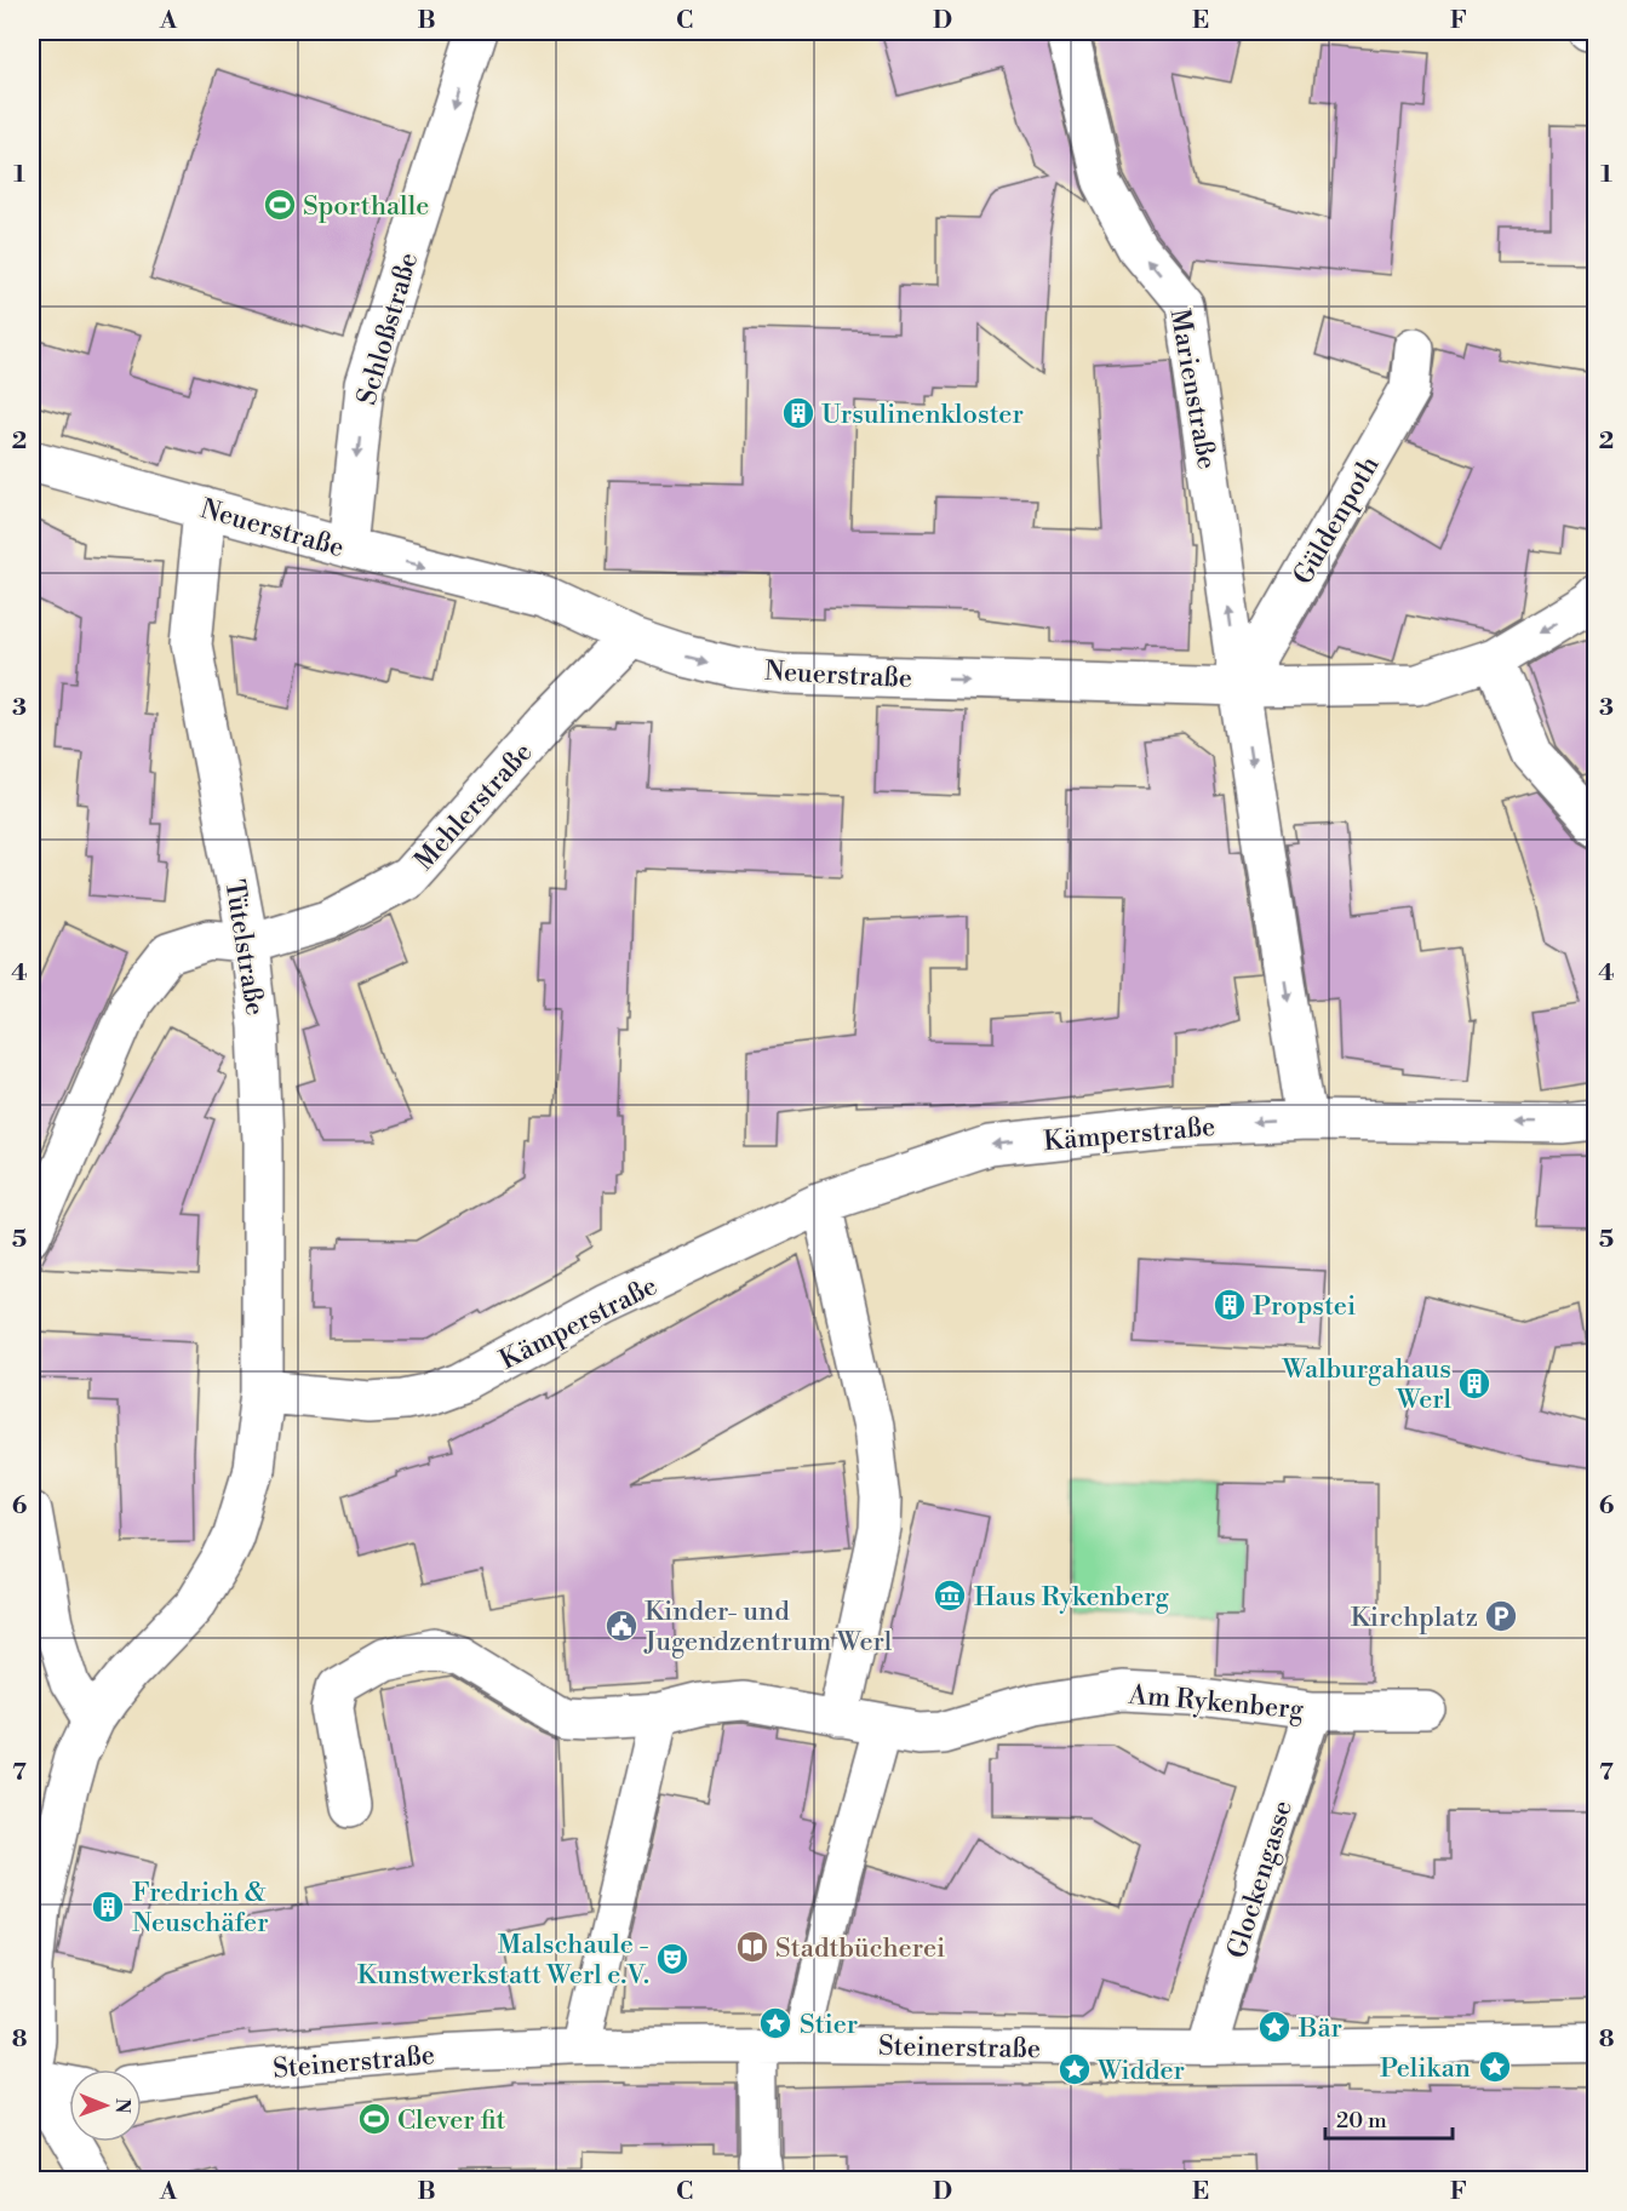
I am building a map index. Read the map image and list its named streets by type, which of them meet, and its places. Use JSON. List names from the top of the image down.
{
  "streets": {
    "street": [
      "Schloßstraße",
      "Marienstraße",
      "Güldenpoth",
      "Neuerstraße",
      "Mehlerstraße",
      "Tütelstraße",
      "Kämperstraße",
      "Am Rykenberg",
      "Glockengasse",
      "Steinerstraße"
    ]
  },
  "crossings": [
    ["Schloßstraße", "Neuerstraße"],
    ["Marienstraße", "Güldenpoth"],
    ["Marienstraße", "Neuerstraße"],
    ["Güldenpoth", "Neuerstraße"],
    ["Neuerstraße", "Mehlerstraße"],
    ["Neuerstraße", "Tütelstraße"],
    ["Mehlerstraße", "Tütelstraße"],
    ["Tütelstraße", "Kämperstraße"],
    ["Am Rykenberg", "Glockengasse"],
    ["Glockengasse", "Steinerstraße"]
  ],
  "one_way": ["Schloßstraße", "Marienstraße", "Kämperstraße"],
  "places": {
    "sports": ["Sporthalle", "Clever fit"],
    "building": [
      "Ursulinenkloster",
      "Propstei",
      "Walburgahaus Werl",
      "Fredrich & Neuschäfer"
    ],
    "museum": ["Haus Rykenberg"],
    "parking": ["Kirchplatz"],
    "public building": ["Kinder- und Jugendzentrum Werl"],
    "library": ["Stadtbücherei"],
    "theatre": ["Malschaule - Kunstwerkstatt Werl e.V."],
    "place": [
      "Stier",
      "Bär",
      "Pelikan",
      "Widder"
    ]
  },
  "scale_bar": "20 m",
  "north": "right",
  "grid": {
    "columns": [
      "A",
      "B",
      "C",
      "D",
      "E",
      "F"
    ],
    "rows": [
      "1",
      "2",
      "3",
      "4",
      "5",
      "6",
      "7",
      "8"
    ]
  }
}
